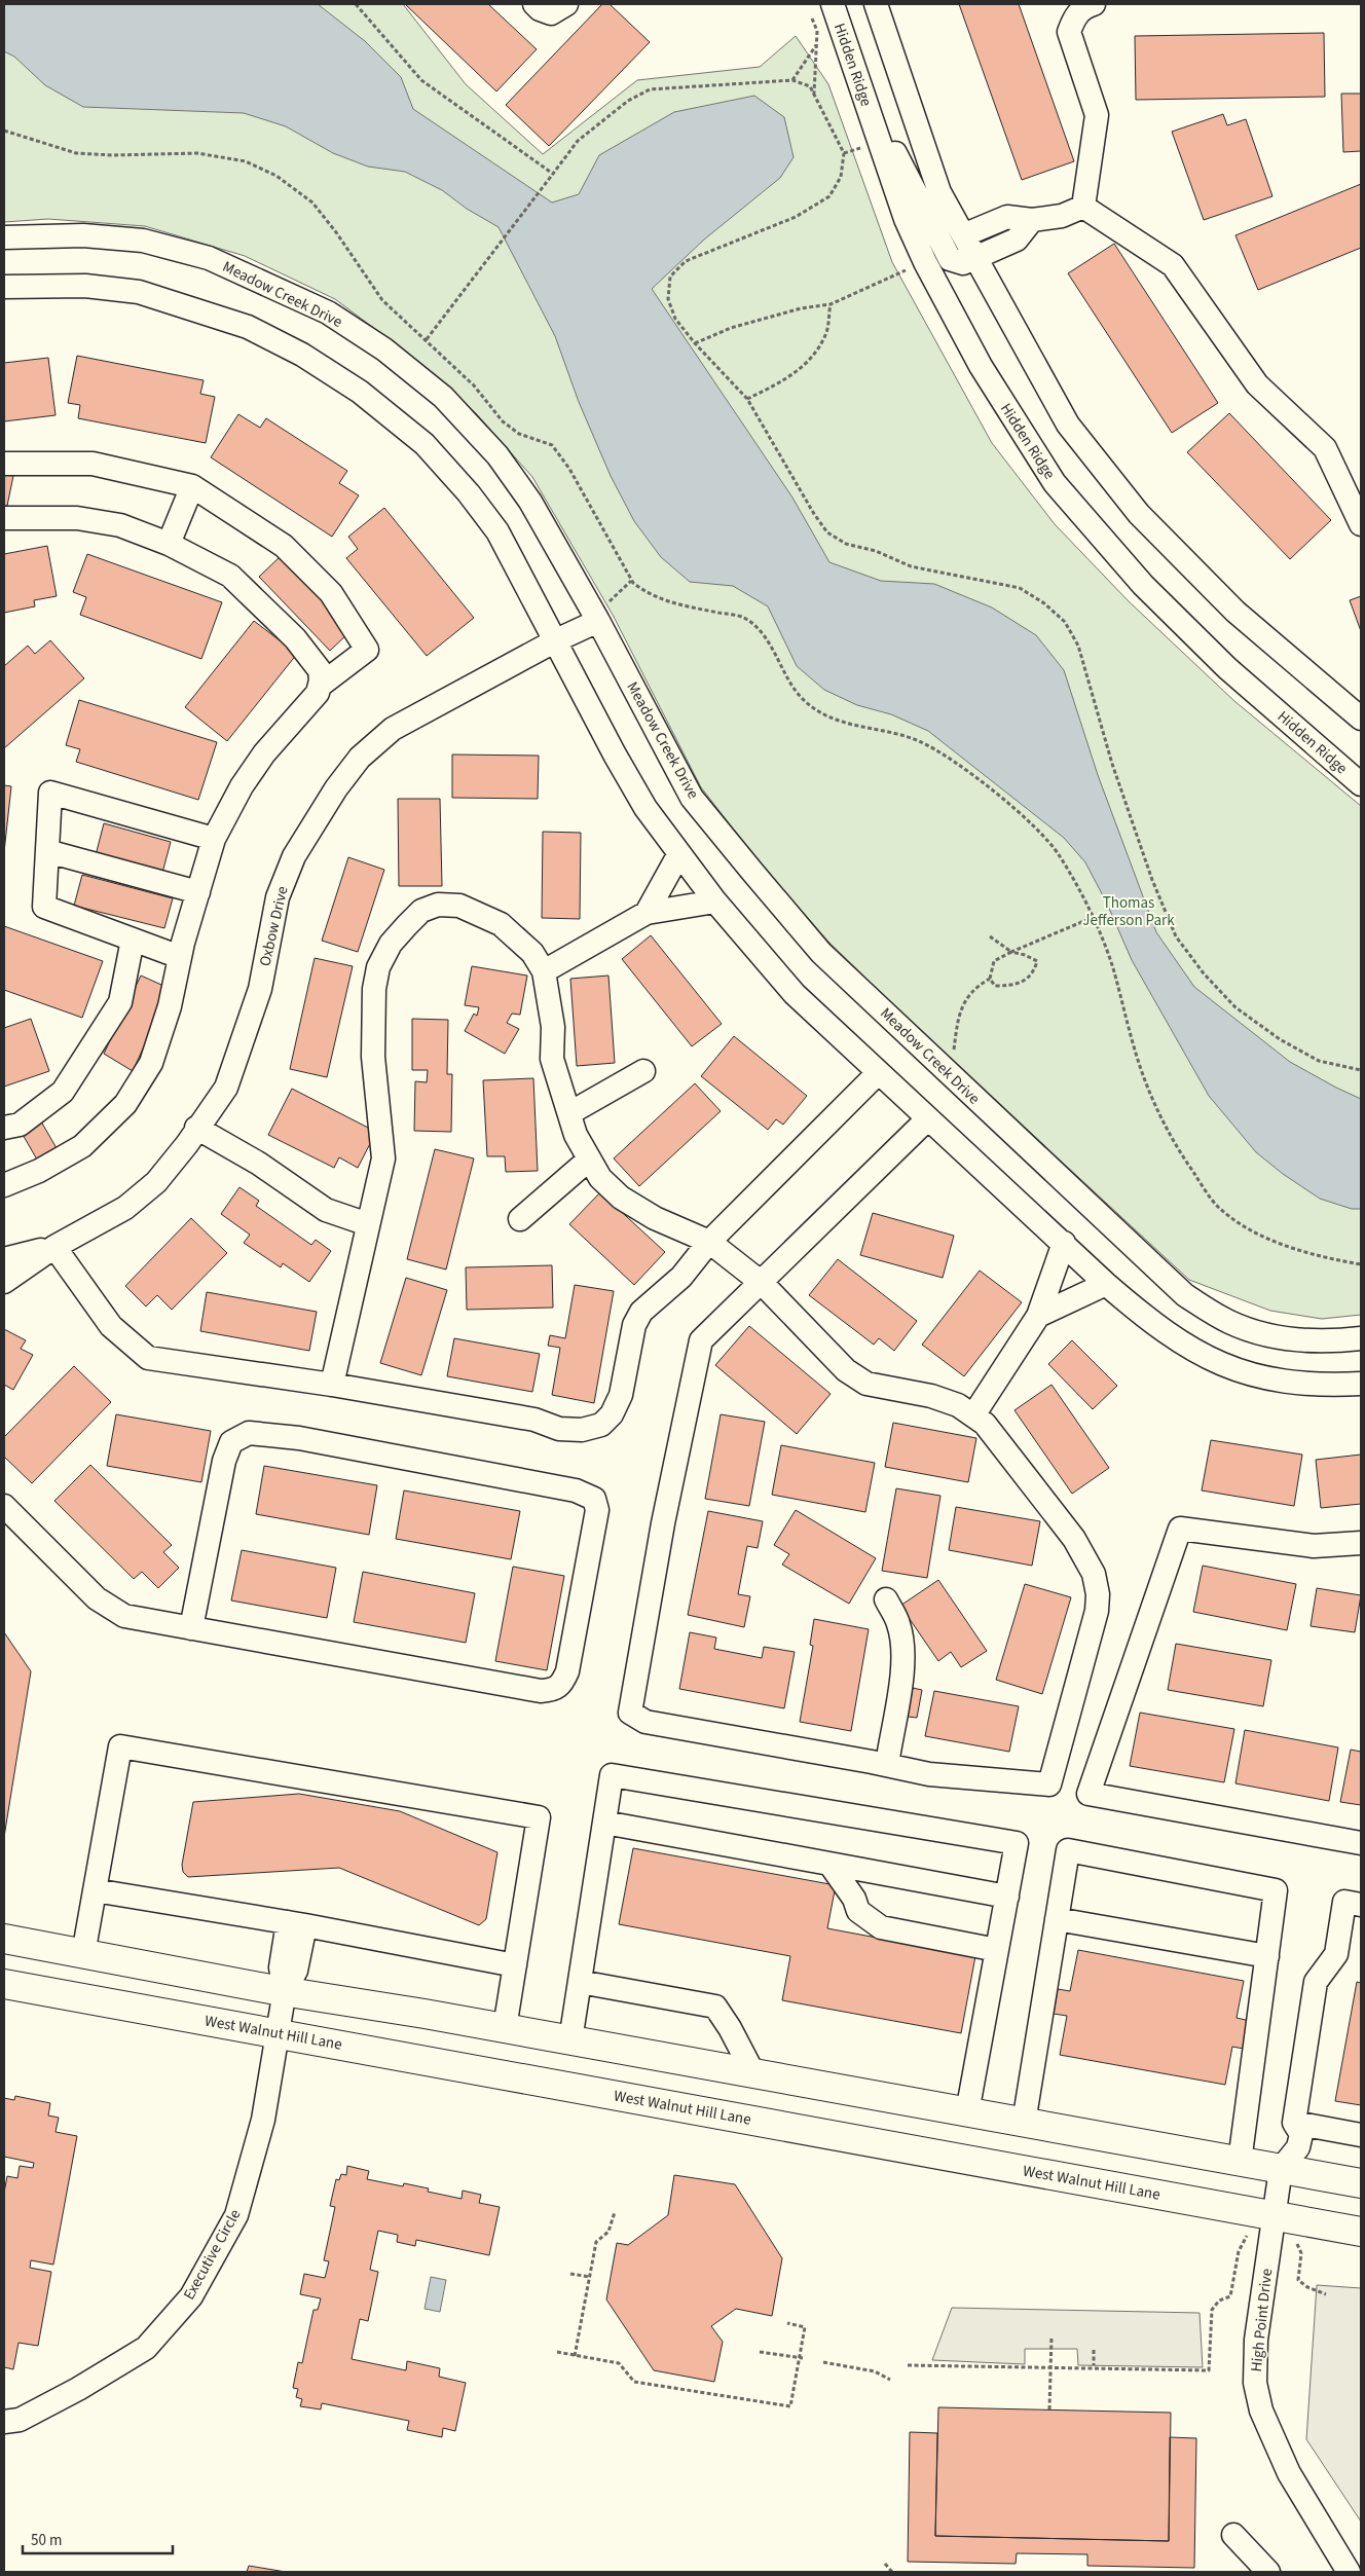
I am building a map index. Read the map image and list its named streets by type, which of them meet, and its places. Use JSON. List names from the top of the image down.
{
  "streets": {
    "main road": ["West Walnut Hill Lane"],
    "street": [
      "Hidden Ridge",
      "Meadow Creek Drive",
      "Oxbow Drive",
      "Executive Circle",
      "High Point Drive"
    ]
  },
  "crossings": [
    ["Meadow Creek Drive", "Oxbow Drive"],
    ["West Walnut Hill Lane", "Executive Circle"],
    ["West Walnut Hill Lane", "High Point Drive"]
  ],
  "parks": ["Thomas Jefferson Park"],
  "scale_bar": "50 m"
}
